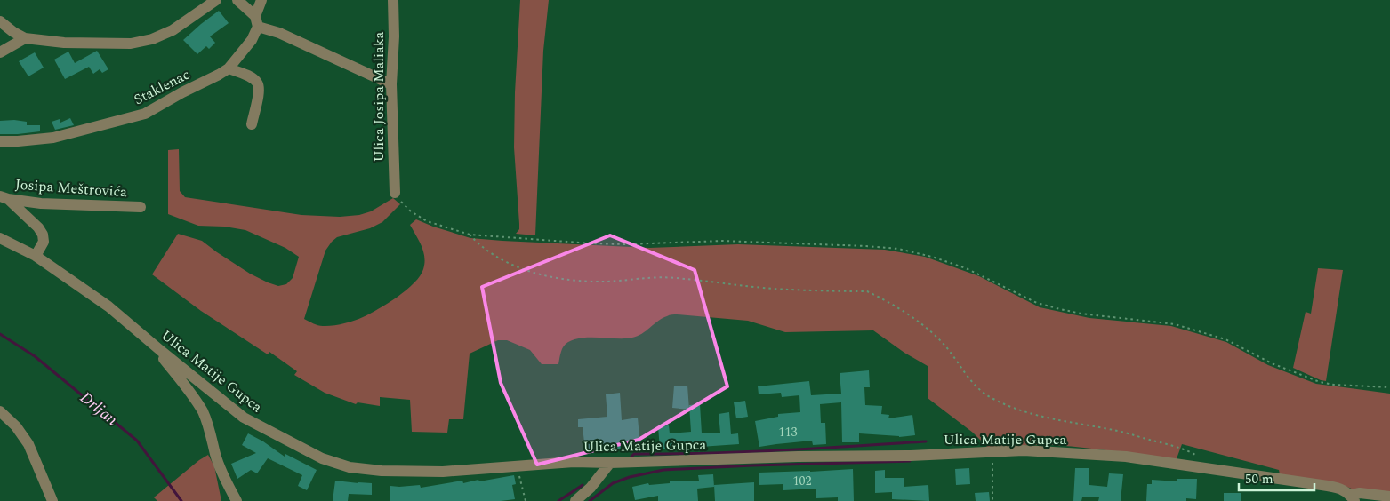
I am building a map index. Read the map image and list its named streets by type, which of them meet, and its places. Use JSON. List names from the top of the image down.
{
  "streets": {
    "street": [
      "Staklenac",
      "Ulica Josipa Maliaka",
      "Josipa Meštrovića",
      "Ulica Matije Gupca"
    ]
  },
  "water": ["Drljan"],
  "house_numbers": ["113", "102"],
  "scale_bar": "50 m"
}
